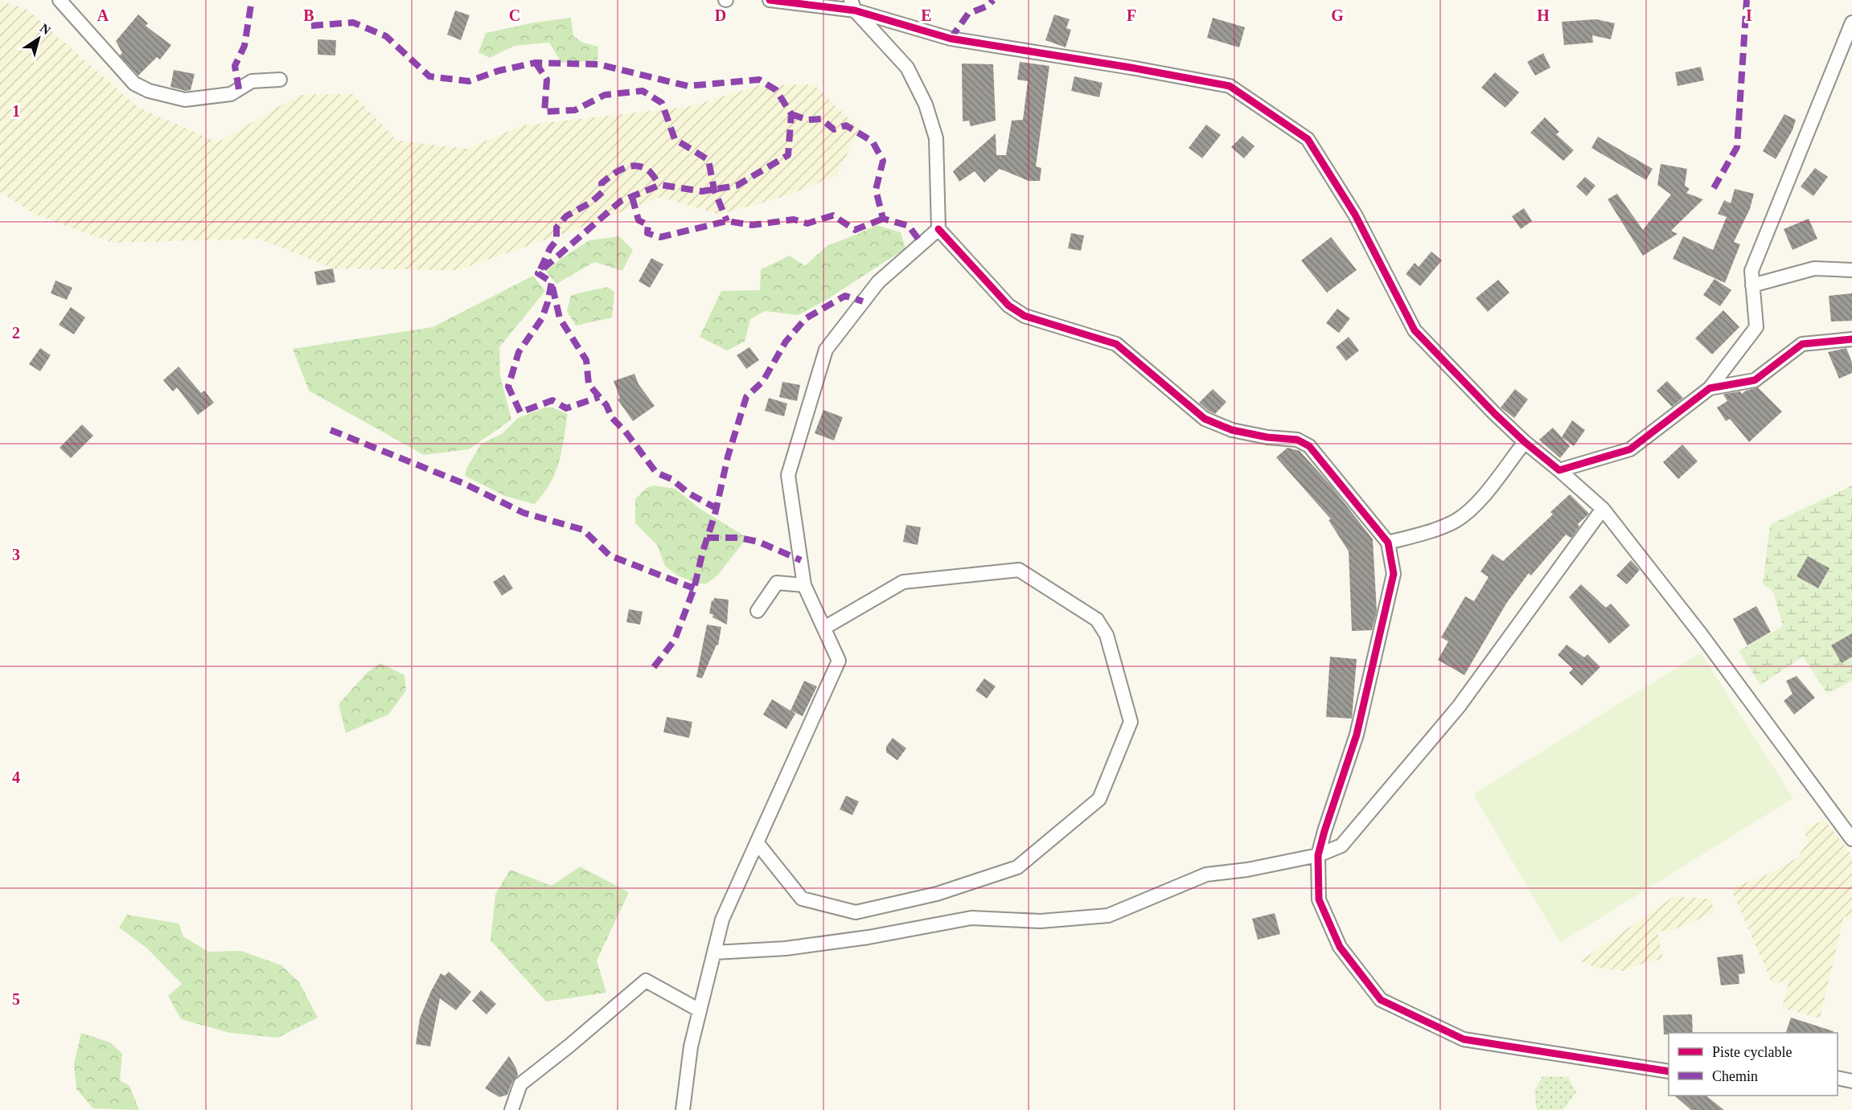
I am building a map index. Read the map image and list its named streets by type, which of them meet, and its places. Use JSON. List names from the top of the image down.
{
  "legend": ["Piste cyclable", "Chemin"],
  "north": "top right",
  "grid": {
    "columns": [
      "A",
      "B",
      "C",
      "D",
      "E",
      "F",
      "G",
      "H",
      "I"
    ],
    "rows": [
      "1",
      "2",
      "3",
      "4",
      "5"
    ]
  }
}
